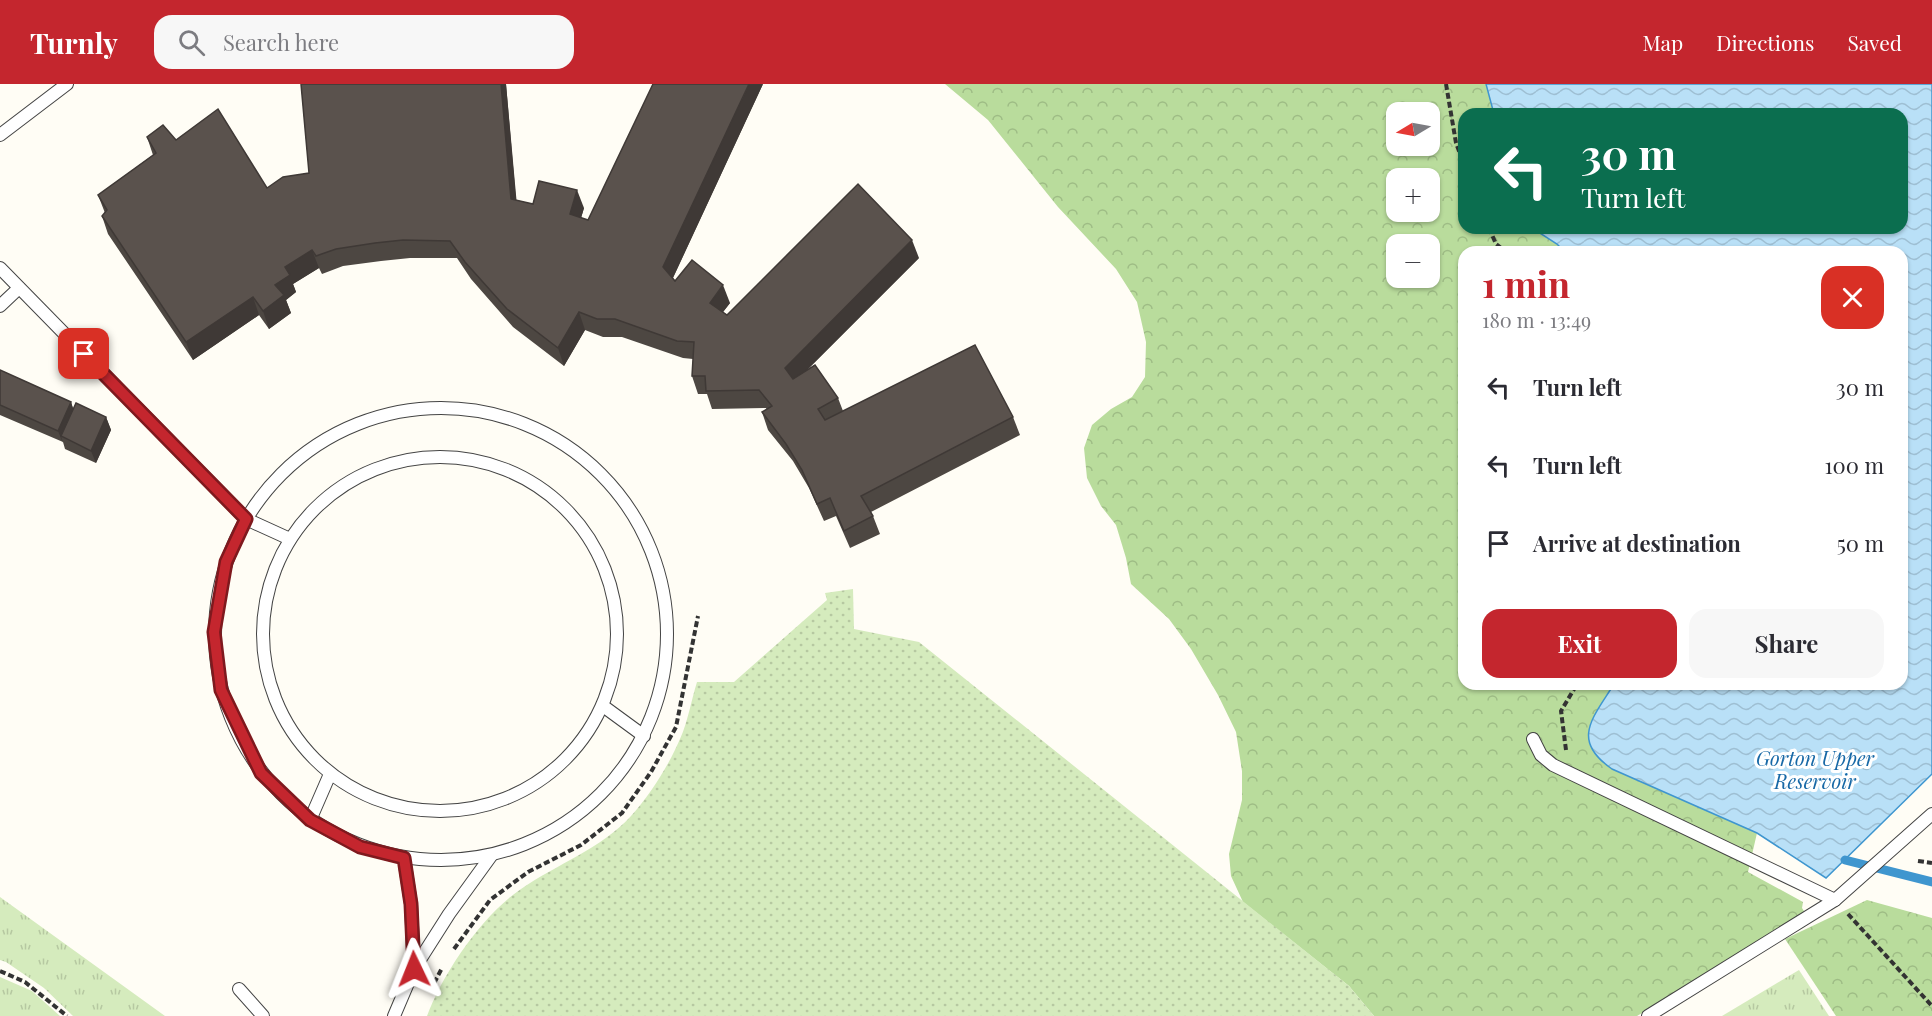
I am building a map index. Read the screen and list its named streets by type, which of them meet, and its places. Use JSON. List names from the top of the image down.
{
  "water": ["Gorton Upper Reservoir"],
  "north": "left",
  "page": {
    "header": "Turnly",
    "search": "Search here",
    "nav": ["Map", "Directions", "Saved"],
    "map_buttons": ["+", "−"],
    "turn": ["30 m", "Turn left"],
    "heading": ["1 min", "180 m · 13:49"],
    "list": [
      {
        "name": "Turn left",
        "value": "30 m"
      },
      {
        "name": "Turn left",
        "value": "100 m"
      },
      {
        "name": "Arrive at destination",
        "value": "50 m"
      }
    ],
    "buttons": ["Exit", "Share"]
  }
}
